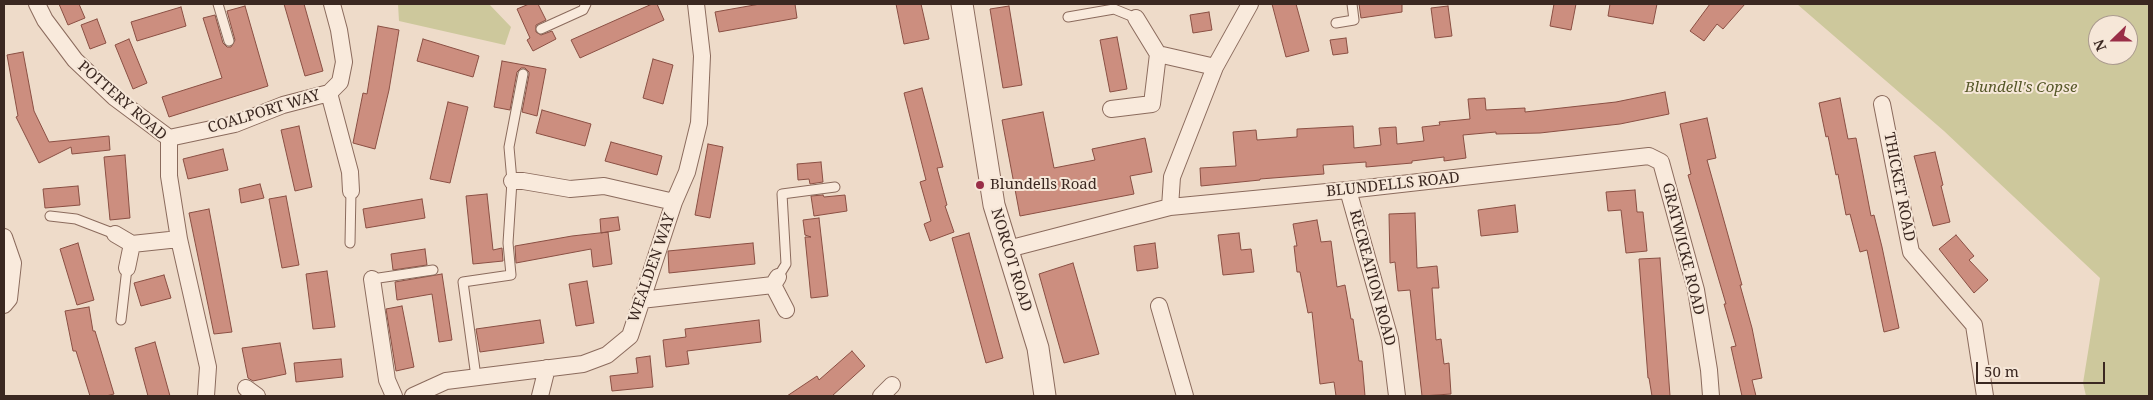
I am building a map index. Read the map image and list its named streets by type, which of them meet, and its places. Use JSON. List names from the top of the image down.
{
  "streets": {
    "street": [
      "POTTERY ROAD",
      "COALPORT WAY",
      "BLUNDELLS ROAD",
      "THICKET ROAD",
      "GRATWICKE ROAD",
      "NORCOT ROAD",
      "WEALDEN WAY",
      "RECREATION ROAD"
    ]
  },
  "crossings": [
    ["POTTERY ROAD", "COALPORT WAY"],
    ["BLUNDELLS ROAD", "GRATWICKE ROAD"],
    ["BLUNDELLS ROAD", "NORCOT ROAD"],
    ["BLUNDELLS ROAD", "RECREATION ROAD"]
  ],
  "parks": ["Blundell's Copse"],
  "places": ["Blundells Road"],
  "scale_bar": "50 m",
  "north": "left"
}
